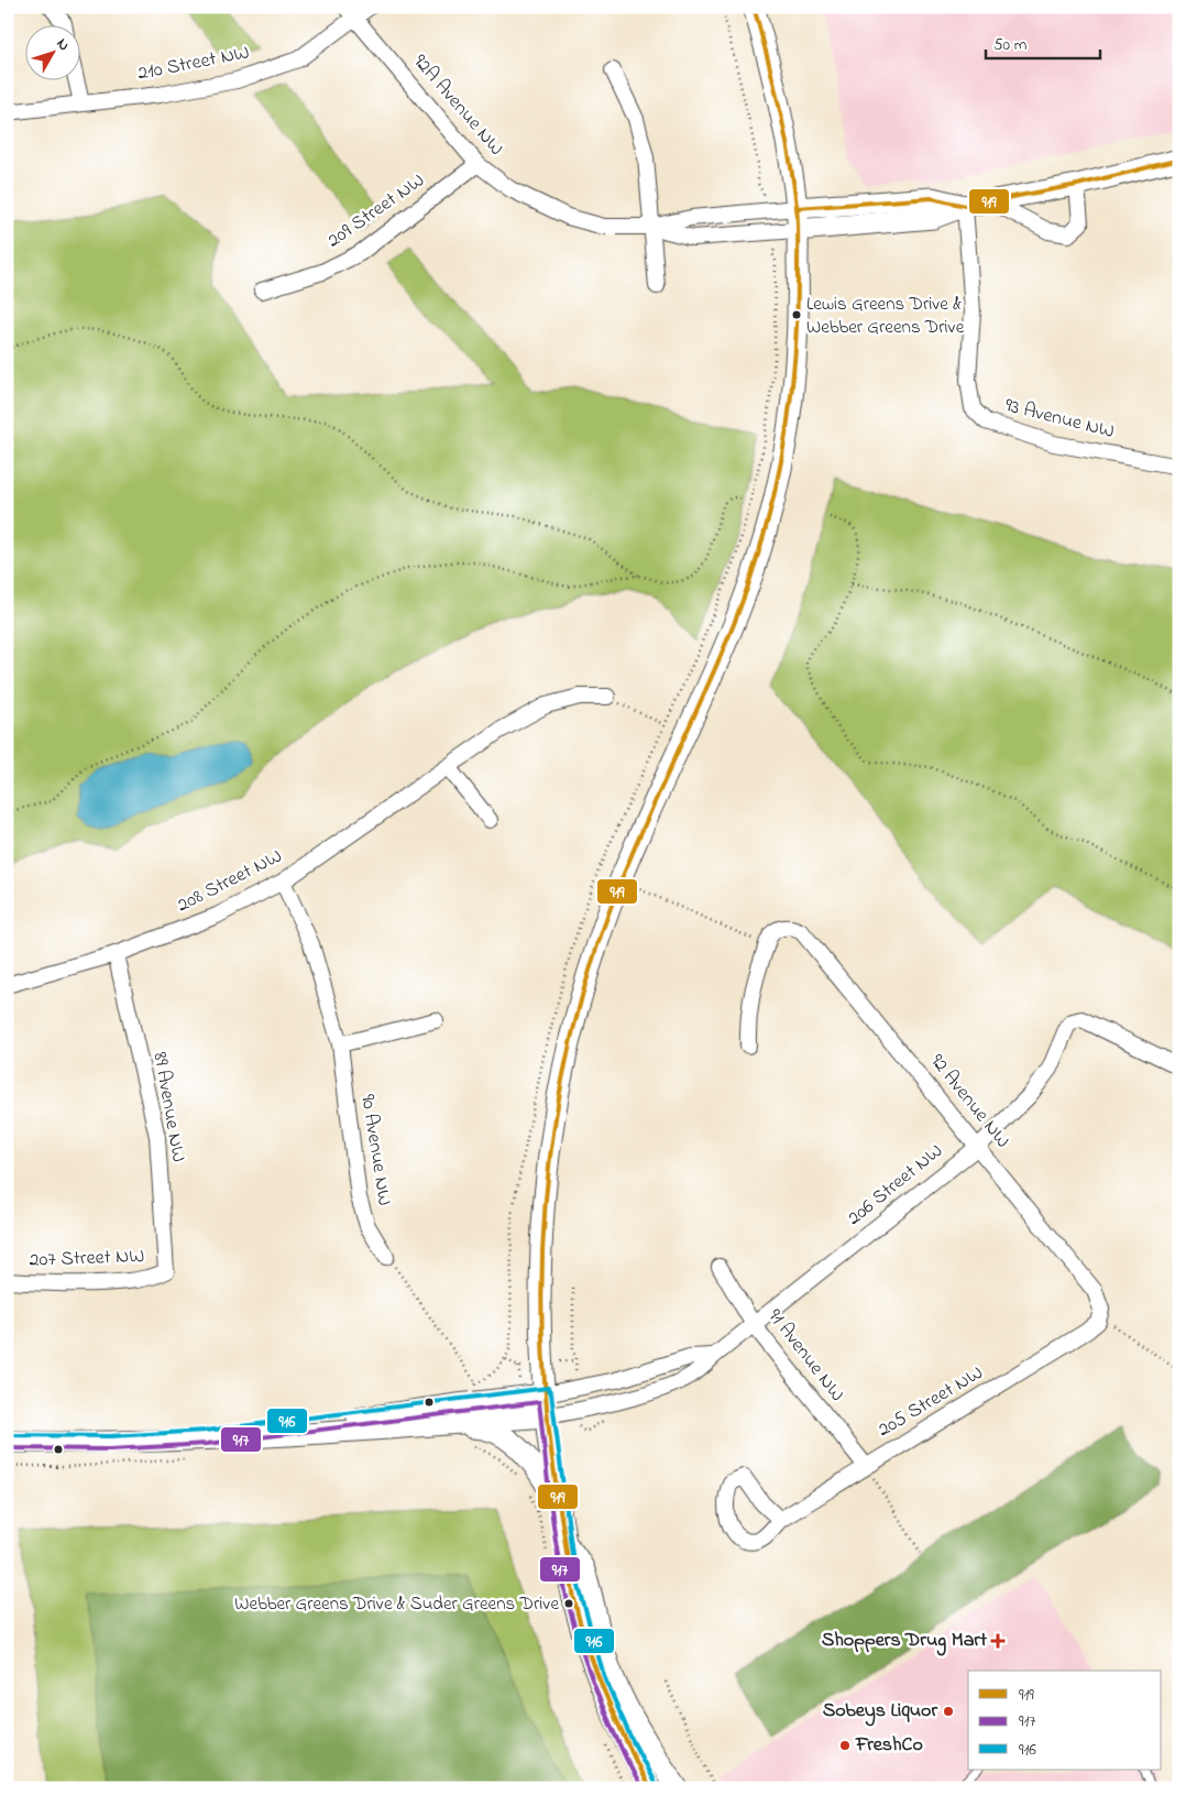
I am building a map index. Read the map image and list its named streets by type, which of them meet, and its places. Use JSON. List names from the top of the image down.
{
  "streets": {
    "street": [
      "210 Street NW",
      "92A Avenue NW",
      "209 Street NW",
      "93 Avenue NW",
      "208 Street NW",
      "92 Avenue NW",
      "89 Avenue NW",
      "90 Avenue NW",
      "206 Street NW",
      "207 Street NW",
      "91 Avenue NW",
      "205 Street NW"
    ]
  },
  "crossings": [
    ["210 Street NW", "92A Avenue NW"],
    ["92A Avenue NW", "209 Street NW"],
    ["208 Street NW", "89 Avenue NW"],
    ["208 Street NW", "90 Avenue NW"],
    ["92 Avenue NW", "206 Street NW"],
    ["92 Avenue NW", "205 Street NW"],
    ["89 Avenue NW", "207 Street NW"],
    ["206 Street NW", "91 Avenue NW"],
    ["91 Avenue NW", "205 Street NW"]
  ],
  "places": {
    "other": [
      "Lewis Greens Drive & Webber Greens Drive",
      "Webber Greens Drive & Suder Greens Drive",
      "Sobeys Liquor",
      "FreshCo"
    ],
    "health": ["Shoppers Drug Mart"]
  },
  "lines": ["transit line 919", "transit line 916", "transit line 917"],
  "legend": ["919", "917", "916"],
  "scale_bar": "50 m",
  "north": "top right"
}
